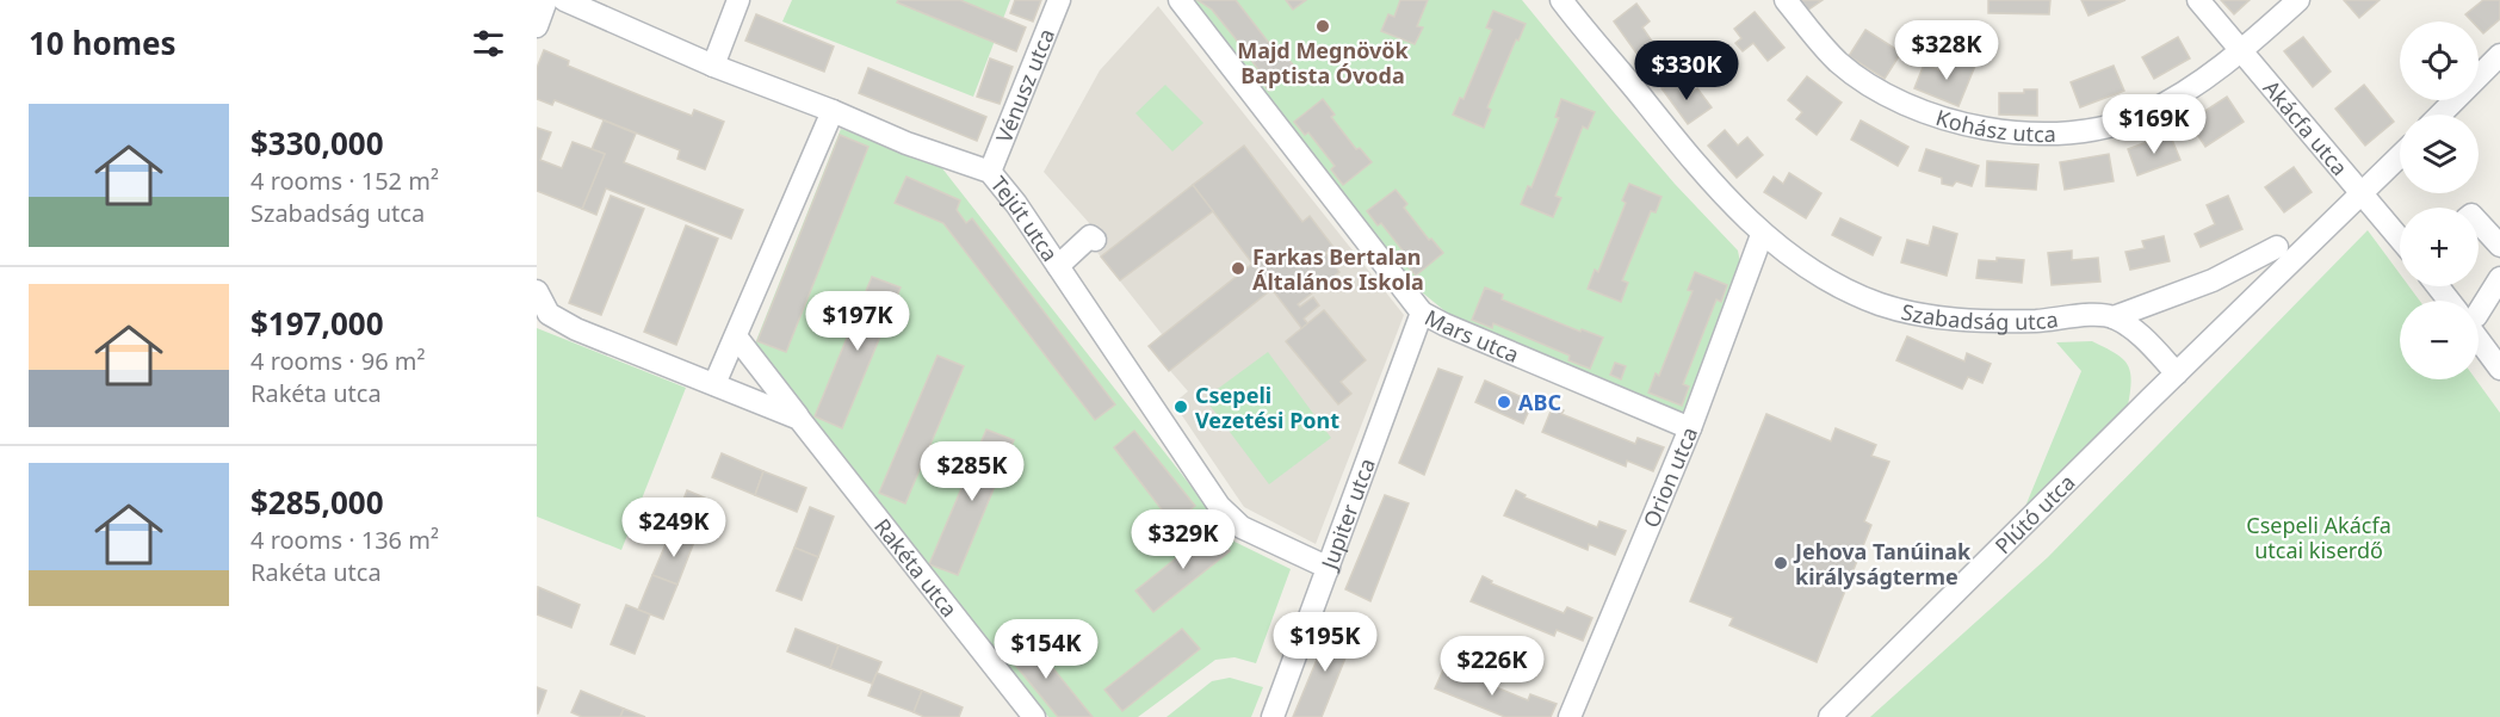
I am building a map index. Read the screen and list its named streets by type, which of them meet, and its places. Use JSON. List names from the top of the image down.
{
  "streets": {
    "street": [
      "Vénusz utca",
      "Kohász utca",
      "Akácfa utca",
      "Tejút utca",
      "Szabadság utca",
      "Mars utca",
      "Orion utca",
      "Jupiter utca",
      "Plútó utca",
      "Rakéta utca"
    ]
  },
  "crossings": [
    ["Vénusz utca", "Tejút utca"],
    ["Kohász utca", "Akácfa utca"],
    ["Tejút utca", "Jupiter utca"],
    ["Szabadság utca", "Orion utca"],
    ["Mars utca", "Orion utca"],
    ["Mars utca", "Jupiter utca"]
  ],
  "parks": ["Csepeli Akácfa utcai kiserdő"],
  "places": [
    "Majd Megnövök Baptista Óvoda",
    "Farkas Bertalan Általános Iskola",
    "ABC",
    "Csepeli Vezetési Pont",
    "Jehova Tanúinak királyságterme"
  ],
  "page": {
    "heading": "10 homes",
    "price": [
      "$328K",
      "$330K",
      "$169K",
      "$197K",
      "$285K",
      "$249K",
      "$329K",
      "$195K",
      "$154K",
      "$226K"
    ],
    "map_buttons": ["+", "−"],
    "list": [
      {
        "name": "$330,000",
        "note": "4 rooms · 152 m² · Szabadság utca"
      },
      {
        "name": "$197,000",
        "note": "4 rooms · 96 m² · Rakéta utca"
      },
      {
        "name": "$285,000",
        "note": "4 rooms · 136 m² · Rakéta utca"
      }
    ]
  }
}
